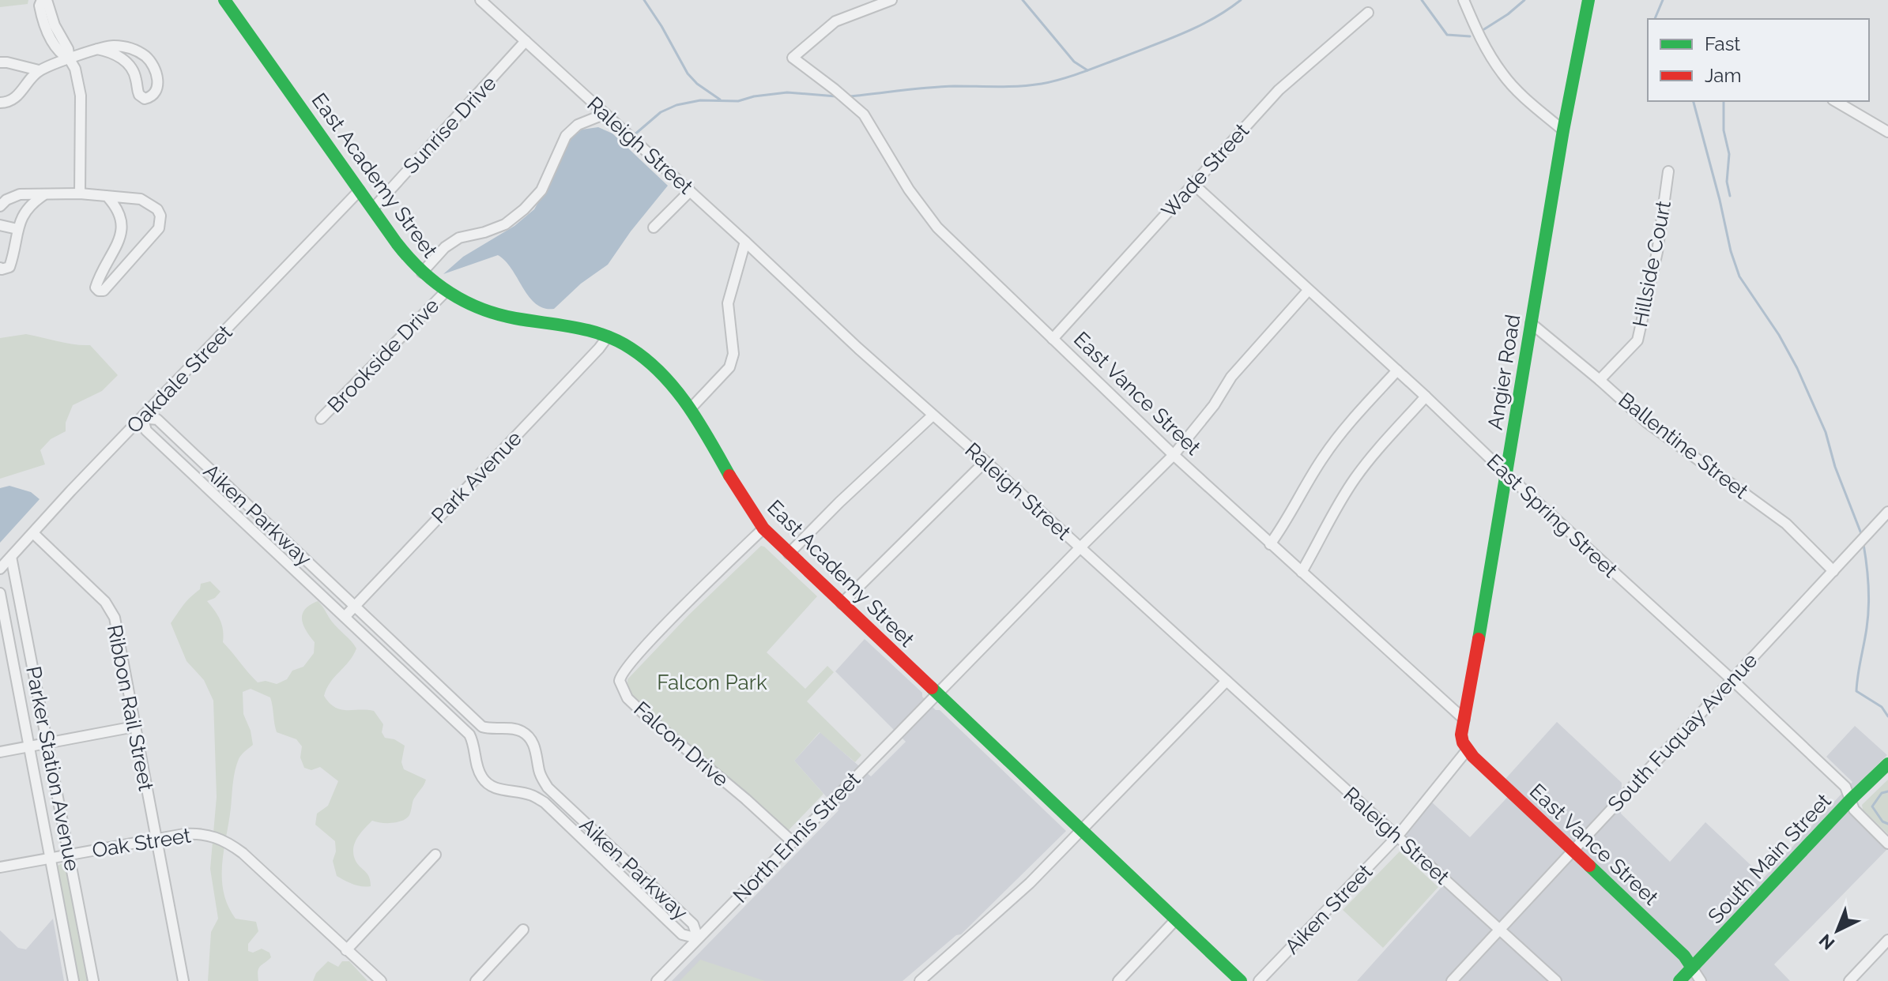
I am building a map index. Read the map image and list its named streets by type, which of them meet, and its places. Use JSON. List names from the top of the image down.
{
  "streets": {
    "street": [
      "Sunrise Drive",
      "Raleigh Street",
      "Wade Street",
      "East Academy Street",
      "Hillside Court",
      "Brookside Drive",
      "Angier Road",
      "Oakdale Street",
      "East Vance Street",
      "Ballentine Street",
      "Park Avenue",
      "Aiken Parkway",
      "East Spring Street",
      "Ribbon Rail Street",
      "South Fuquay Avenue",
      "Falcon Drive",
      "Parker Station Avenue",
      "North Ennis Street",
      "Oak Street",
      "South Main Street",
      "Aiken Street"
    ]
  },
  "crossings": [
    ["Sunrise Drive", "Raleigh Street"],
    ["Sunrise Drive", "East Academy Street"],
    ["Raleigh Street", "South Fuquay Avenue"],
    ["Raleigh Street", "North Ennis Street"],
    ["Raleigh Street", "Aiken Street"],
    ["Wade Street", "East Vance Street"],
    ["Wade Street", "East Spring Street"],
    ["East Academy Street", "Brookside Drive"],
    ["East Academy Street", "Oakdale Street"],
    ["East Academy Street", "Park Avenue"],
    ["East Academy Street", "Falcon Drive"],
    ["East Academy Street", "North Ennis Street"],
    ["Hillside Court", "Ballentine Street"],
    ["Angier Road", "East Vance Street"],
    ["Angier Road", "Ballentine Street"],
    ["Angier Road", "East Spring Street"],
    ["Angier Road", "Aiken Street"],
    ["Oakdale Street", "Aiken Parkway"],
    ["Oakdale Street", "Ribbon Rail Street"],
    ["Oakdale Street", "Parker Station Avenue"],
    ["East Vance Street", "South Fuquay Avenue"],
    ["East Vance Street", "North Ennis Street"],
    ["East Vance Street", "South Main Street"],
    ["East Vance Street", "Aiken Street"],
    ["Ballentine Street", "South Fuquay Avenue"],
    ["Park Avenue", "Aiken Parkway"],
    ["Aiken Parkway", "North Ennis Street"],
    ["East Spring Street", "South Fuquay Avenue"],
    ["East Spring Street", "North Ennis Street"],
    ["East Spring Street", "South Main Street"],
    ["Ribbon Rail Street", "Oak Street"],
    ["Falcon Drive", "North Ennis Street"],
    ["Parker Station Avenue", "Oak Street"]
  ],
  "parks": ["Falcon Park"],
  "legend": ["Fast", "Jam"],
  "north": "bottom left"
}
